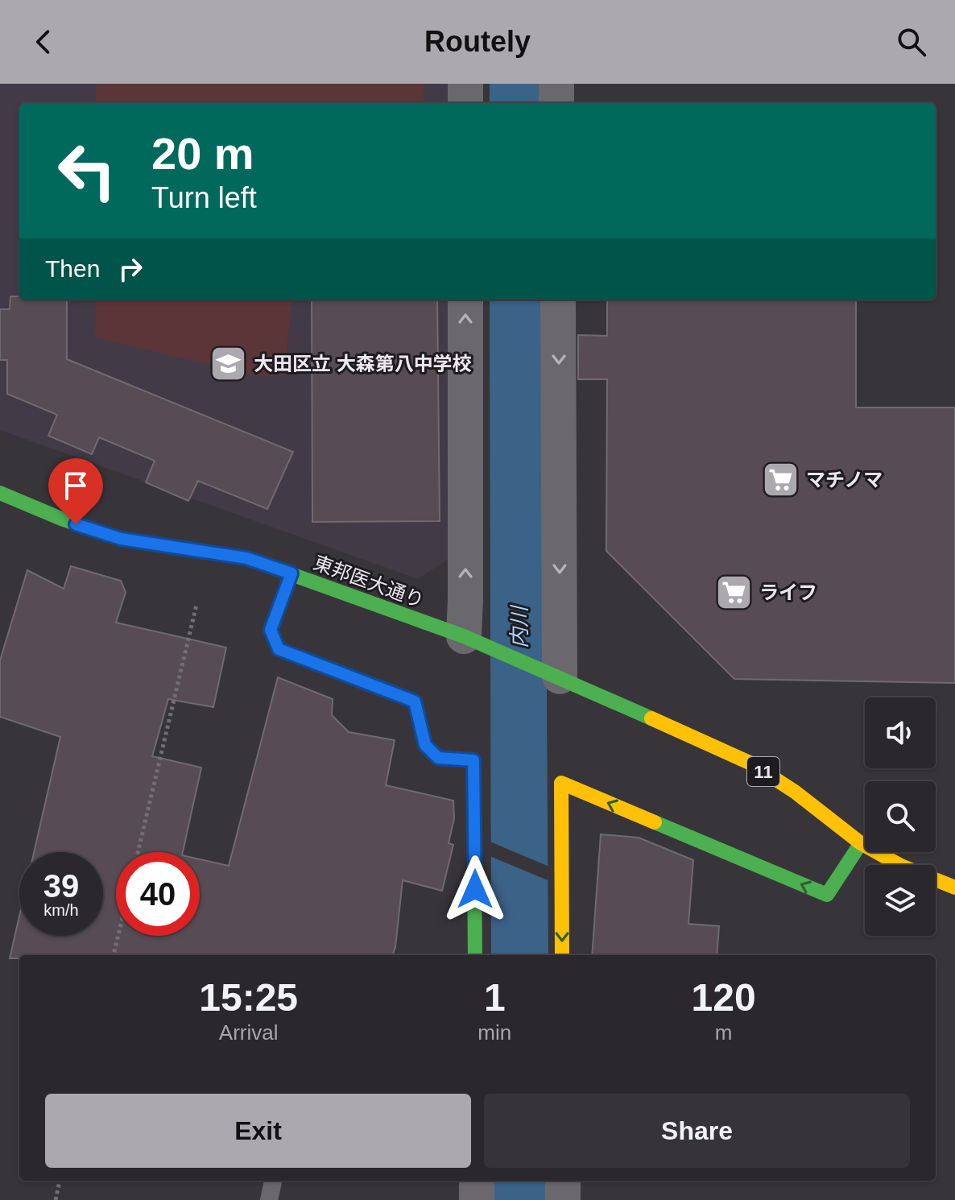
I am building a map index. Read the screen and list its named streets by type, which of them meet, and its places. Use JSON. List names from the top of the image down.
{
  "streets": {
    "main road": ["東邦医大通り", "11"]
  },
  "crossings": [
    ["東邦医大通り", "11"]
  ],
  "water": ["内川"],
  "places": {
    "school or university": ["大田区立 大森第八中学校"],
    "supermarket": ["マチノマ", "ライフ"]
  },
  "page": {
    "header": "Routely",
    "turn": ["20 m", "Turn left"],
    "then": "Then",
    "speed": "39 km/h",
    "limit": "40",
    "eta": [
      "15:25",
      "Arrival",
      "1",
      "min",
      "120",
      "m"
    ],
    "buttons": ["Exit", "Share"]
  }
}
